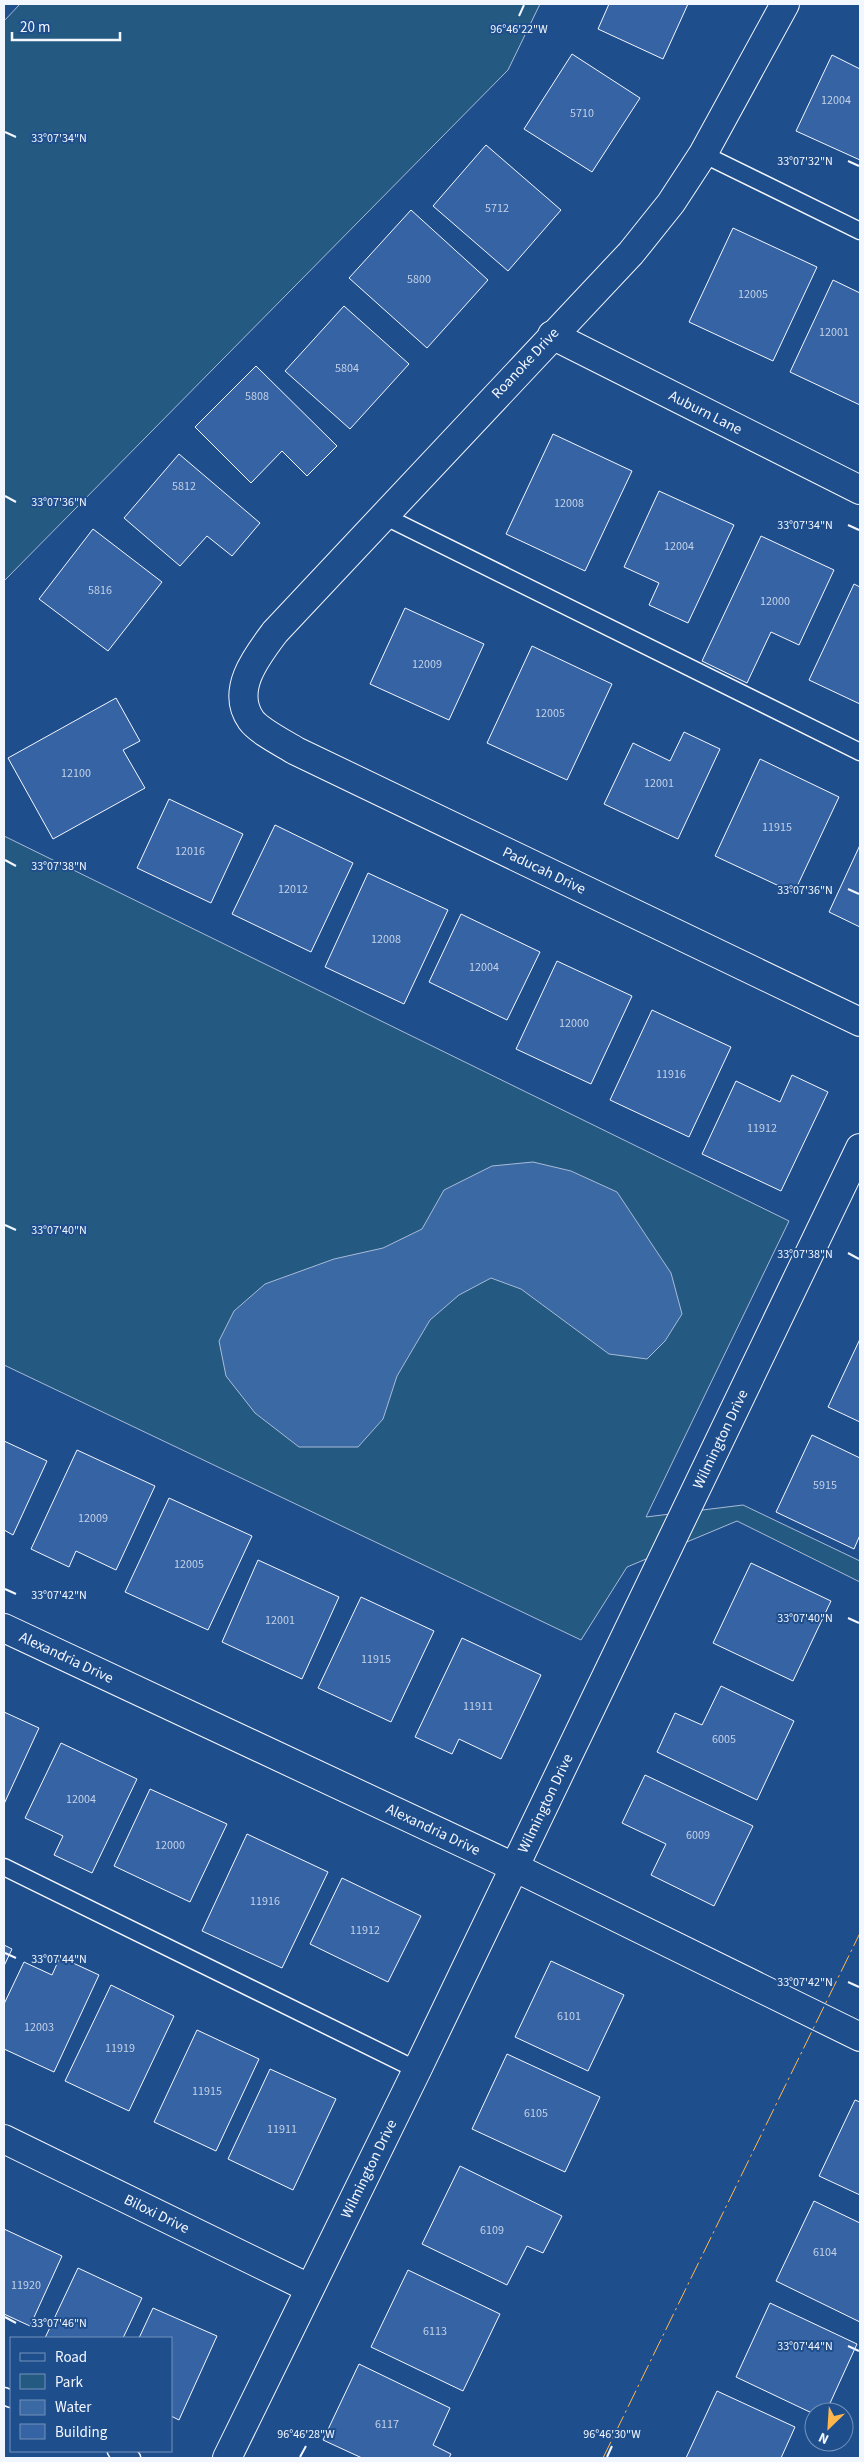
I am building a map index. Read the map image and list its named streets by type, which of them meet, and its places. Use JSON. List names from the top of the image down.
{
  "streets": {
    "street": [
      "Roanoke Drive",
      "Auburn Lane",
      "Paducah Drive",
      "Wilmington Drive",
      "Alexandria Drive",
      "Biloxi Drive"
    ]
  },
  "crossings": [
    ["Roanoke Drive", "Auburn Lane"],
    ["Roanoke Drive", "Paducah Drive"],
    ["Wilmington Drive", "Alexandria Drive"],
    ["Wilmington Drive", "Biloxi Drive"]
  ],
  "house_numbers": [
    "12004",
    "5710",
    "5712",
    "5800",
    "12005",
    "12001",
    "5804",
    "5808",
    "5812",
    "12008",
    "12004",
    "5816",
    "12000",
    "12009",
    "12005",
    "12100",
    "12001",
    "11915",
    "12016",
    "12012",
    "12008",
    "12004",
    "12000",
    "11916",
    "11912",
    "5915",
    "12009",
    "12005",
    "12001",
    "11915",
    "11911",
    "6005",
    "12004",
    "6009",
    "12000",
    "11916",
    "11912",
    "6101",
    "12003",
    "11919",
    "11915",
    "6105",
    "11911",
    "6109",
    "6104",
    "11920",
    "6113",
    "6117"
  ],
  "legend": [
    "Road",
    "Park",
    "Water",
    "Building"
  ],
  "scale_bar": "20 m",
  "north": "bottom left",
  "coordinates": [
    "96°46'22\"W",
    "33°07'34\"N",
    "33°07'32\"N",
    "33°07'36\"N",
    "33°07'38\"N",
    "33°07'40\"N",
    "33°07'42\"N",
    "33°07'44\"N",
    "33°07'46\"N",
    "96°46'28\"W",
    "96°46'30\"W"
  ]
}
